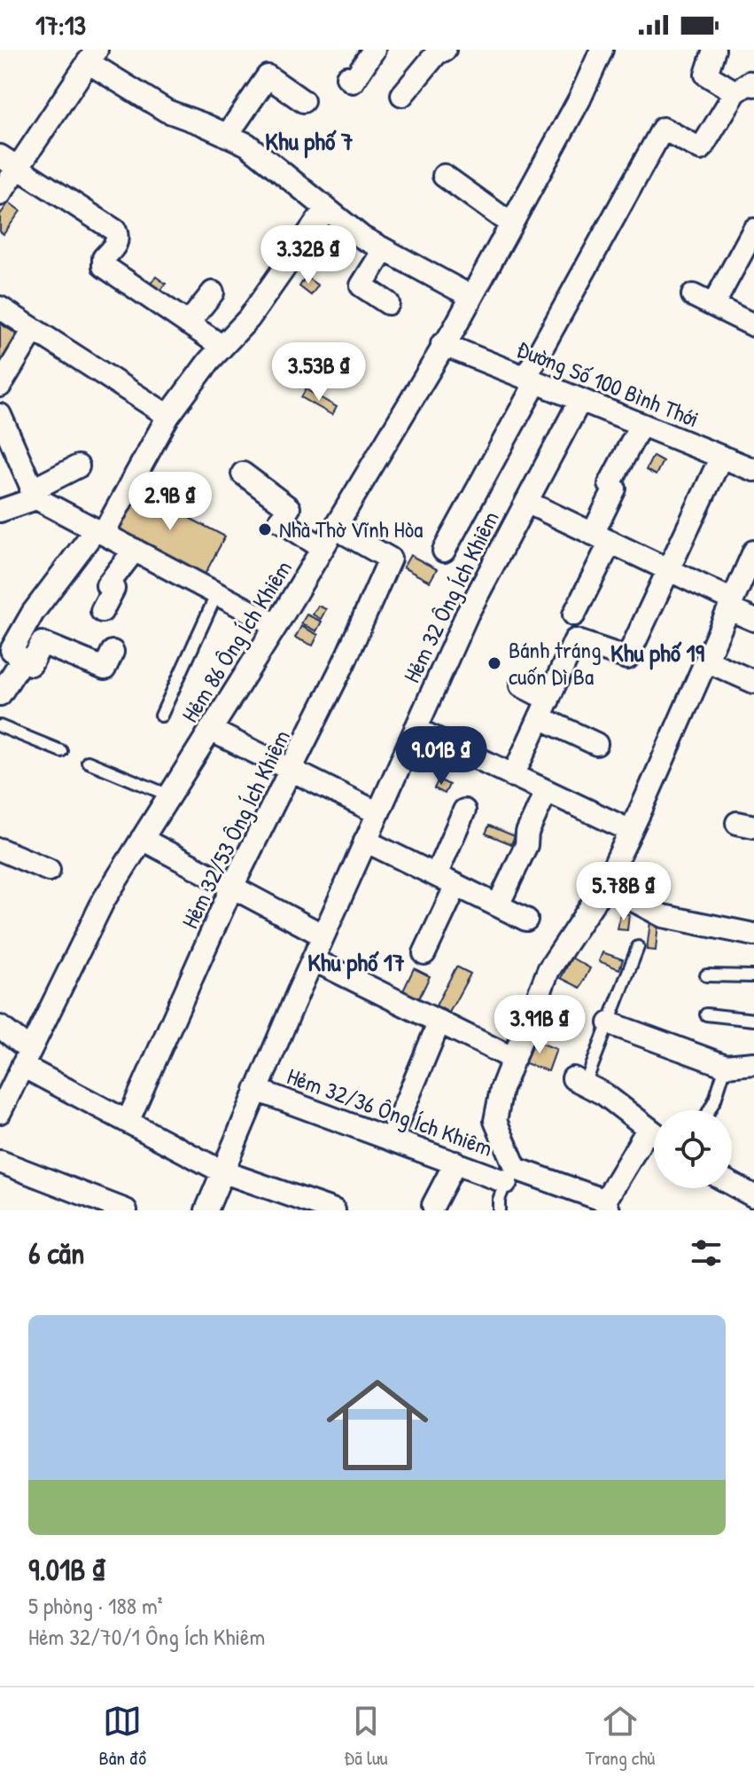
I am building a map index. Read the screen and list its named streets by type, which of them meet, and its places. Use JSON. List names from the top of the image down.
{
  "streets": {
    "street": [
      "Đường Số 100 Bình Thới",
      "Hẻm 32 Ông Ích Khiêm",
      "Hẻm 86 Ông Ích Khiêm",
      "Hẻm 32/53 Ông Ích Khiêm",
      "Hẻm 32/36 Ông Ích Khiêm"
    ]
  },
  "crossings": [
    ["Đường Số 100 Bình Thới", "Hẻm 32 Ông Ích Khiêm"],
    ["Đường Số 100 Bình Thới", "Hẻm 86 Ông Ích Khiêm"],
    ["Hẻm 32 Ông Ích Khiêm", "Hẻm 32/36 Ông Ích Khiêm"],
    ["Hẻm 86 Ông Ích Khiêm", "Hẻm 32/53 Ông Ích Khiêm"]
  ],
  "districts": ["Khu phố 7", "Khu phố 19", "Khu phố 17"],
  "places": ["Nhà Thờ Vĩnh Hòa", "Bánh tráng cuốn Dì Ba"],
  "page": {
    "status": "17:13",
    "price": [
      "3.32B ₫",
      "3.53B ₫",
      "2.9B ₫",
      "9.01B ₫",
      "5.78B ₫",
      "3.91B ₫"
    ],
    "heading": "6 căn",
    "list": [
      {
        "name": "9.01B ₫",
        "note": "5 phòng · 188 m² · Hẻm 32/70/1 Ông Ích Khiêm"
      }
    ],
    "tabs": ["Bản đồ", "Đã lưu", "Trang chủ"]
  }
}
